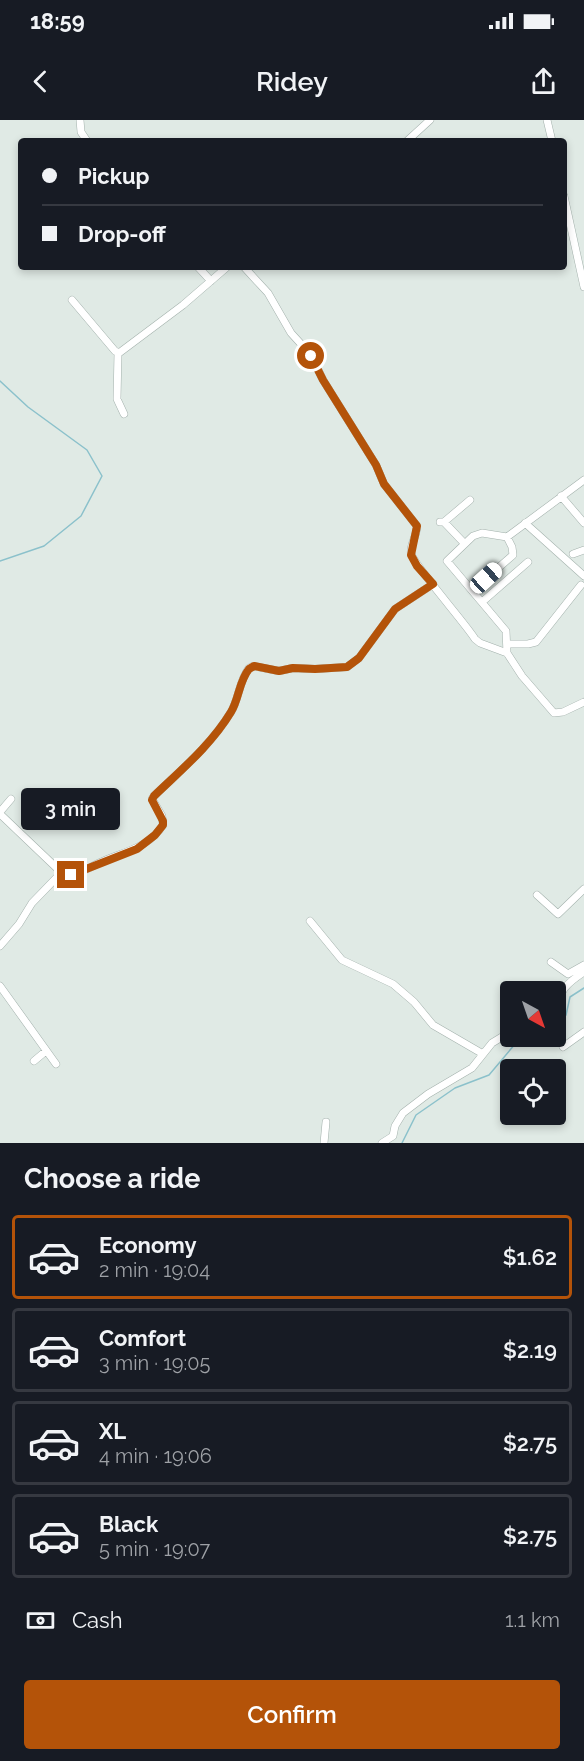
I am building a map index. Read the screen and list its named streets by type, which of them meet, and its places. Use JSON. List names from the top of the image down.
{
  "north": "bottom right",
  "page": {
    "status": "18:59",
    "header": "Ridey",
    "banner": ["Pickup", "Drop-off"],
    "bubble": "3 min",
    "heading": "Choose a ride",
    "list": [
      {
        "name": "Economy",
        "note": "2 min · 19:04",
        "value": "$1.62"
      },
      {
        "name": "Comfort",
        "note": "3 min · 19:05",
        "value": "$2.19"
      },
      {
        "name": "XL",
        "note": "4 min · 19:06",
        "value": "$2.75"
      },
      {
        "name": "Black",
        "note": "5 min · 19:07",
        "value": "$2.75"
      }
    ],
    "pay": ["Cash", "1.1 km"],
    "buttons": "Confirm"
  }
}
